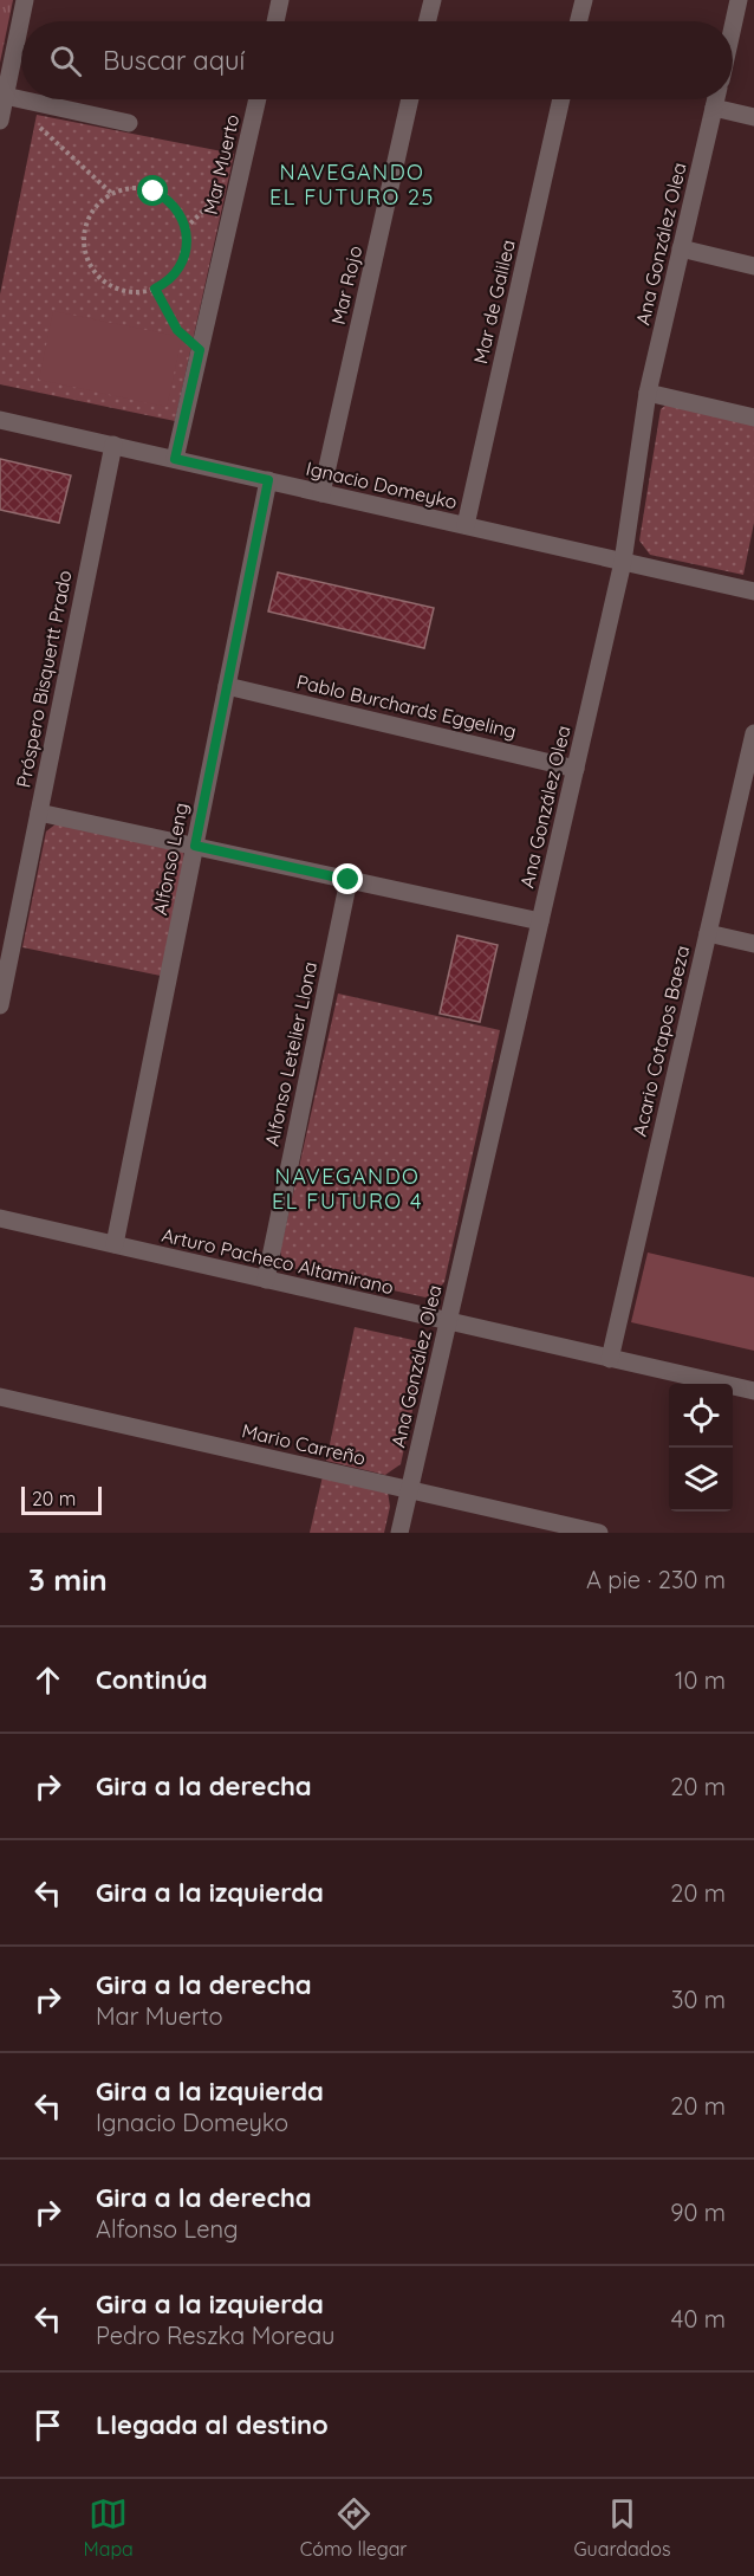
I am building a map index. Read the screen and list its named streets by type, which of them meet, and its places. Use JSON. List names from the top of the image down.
{
  "streets": {
    "street": [
      "Mar Muerto",
      "Ana González Olea",
      "Mar Rojo",
      "Mar de Galilea",
      "Ignacio Domeyko",
      "Próspero Bisquertt Prado",
      "Pablo Burchards Eggeling",
      "Alfonso Leng",
      "Acario Cotapos Baeza",
      "Alfonso Letelier Llona",
      "Arturo Pacheco Altamirano",
      "Mario Carreño"
    ]
  },
  "crossings": [
    ["Mar Muerto", "Ignacio Domeyko"],
    ["Ana González Olea", "Ignacio Domeyko"],
    ["Ana González Olea", "Pablo Burchards Eggeling"],
    ["Ana González Olea", "Arturo Pacheco Altamirano"],
    ["Ana González Olea", "Mario Carreño"],
    ["Mar Rojo", "Ignacio Domeyko"],
    ["Mar de Galilea", "Ignacio Domeyko"],
    ["Ignacio Domeyko", "Próspero Bisquertt Prado"],
    ["Ignacio Domeyko", "Alfonso Leng"],
    ["Pablo Burchards Eggeling", "Alfonso Leng"],
    ["Alfonso Leng", "Arturo Pacheco Altamirano"],
    ["Acario Cotapos Baeza", "Arturo Pacheco Altamirano"],
    ["Alfonso Letelier Llona", "Arturo Pacheco Altamirano"]
  ],
  "districts": ["NAVEGANDO EL FUTURO 25", "NAVEGANDO EL FUTURO 4"],
  "scale_bar": "20 m",
  "page": {
    "search": "Buscar aquí",
    "scale": "20 m",
    "heading": ["3 min", "A pie · 230 m"],
    "list": [
      ["Continúa", "10 m"],
      ["Gira a la derecha", "20 m"],
      ["Gira a la izquierda", "20 m"],
      ["Gira a la derecha", "Mar Muerto", "30 m"],
      ["Gira a la izquierda", "Ignacio Domeyko", "20 m"],
      ["Gira a la derecha", "Alfonso Leng", "90 m"],
      ["Gira a la izquierda", "Pedro Reszka Moreau", "40 m"],
      "Llegada al destino"
    ],
    "nav": ["Mapa", "Cómo llegar", "Guardados"]
  }
}
